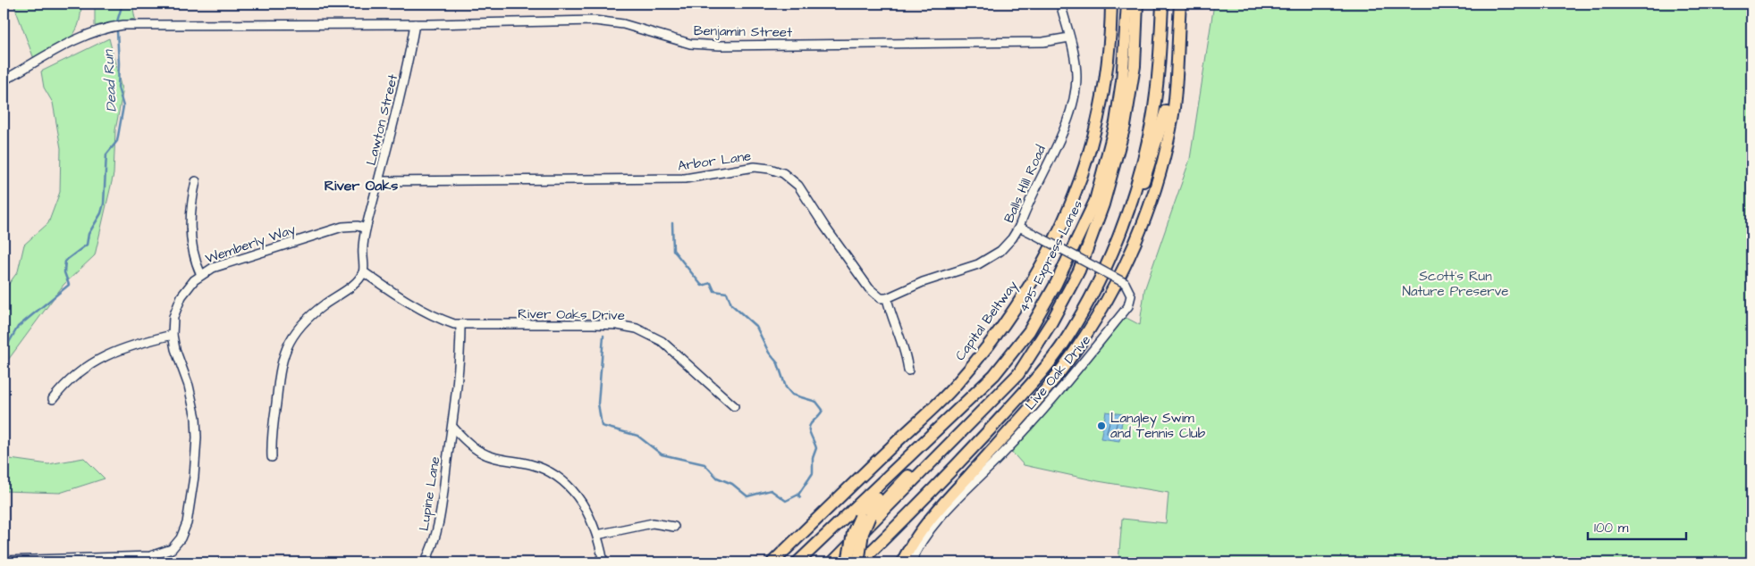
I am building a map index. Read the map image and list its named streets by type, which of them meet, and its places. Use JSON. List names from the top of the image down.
{
  "streets": {
    "highway": ["495 Express Lanes", "Capital Beltway"],
    "street": [
      "Benjamin Street",
      "Lawton Street",
      "Arbor Lane",
      "Balls Hill Road",
      "Wemberly Way",
      "River Oaks Drive",
      "Live Oak Drive",
      "Lupine Lane"
    ]
  },
  "crossings": [
    ["Benjamin Street", "Lawton Street"],
    ["Benjamin Street", "Balls Hill Road"],
    ["Lawton Street", "Arbor Lane"],
    ["Lawton Street", "Wemberly Way"],
    ["Arbor Lane", "Balls Hill Road"],
    ["Balls Hill Road", "Live Oak Drive"]
  ],
  "districts": ["River Oaks"],
  "water": ["Dead Run"],
  "parks": ["Scott's Run Nature Preserve"],
  "places": ["Langley Swim and Tennis Club"],
  "scale_bar": "100 m"
}
